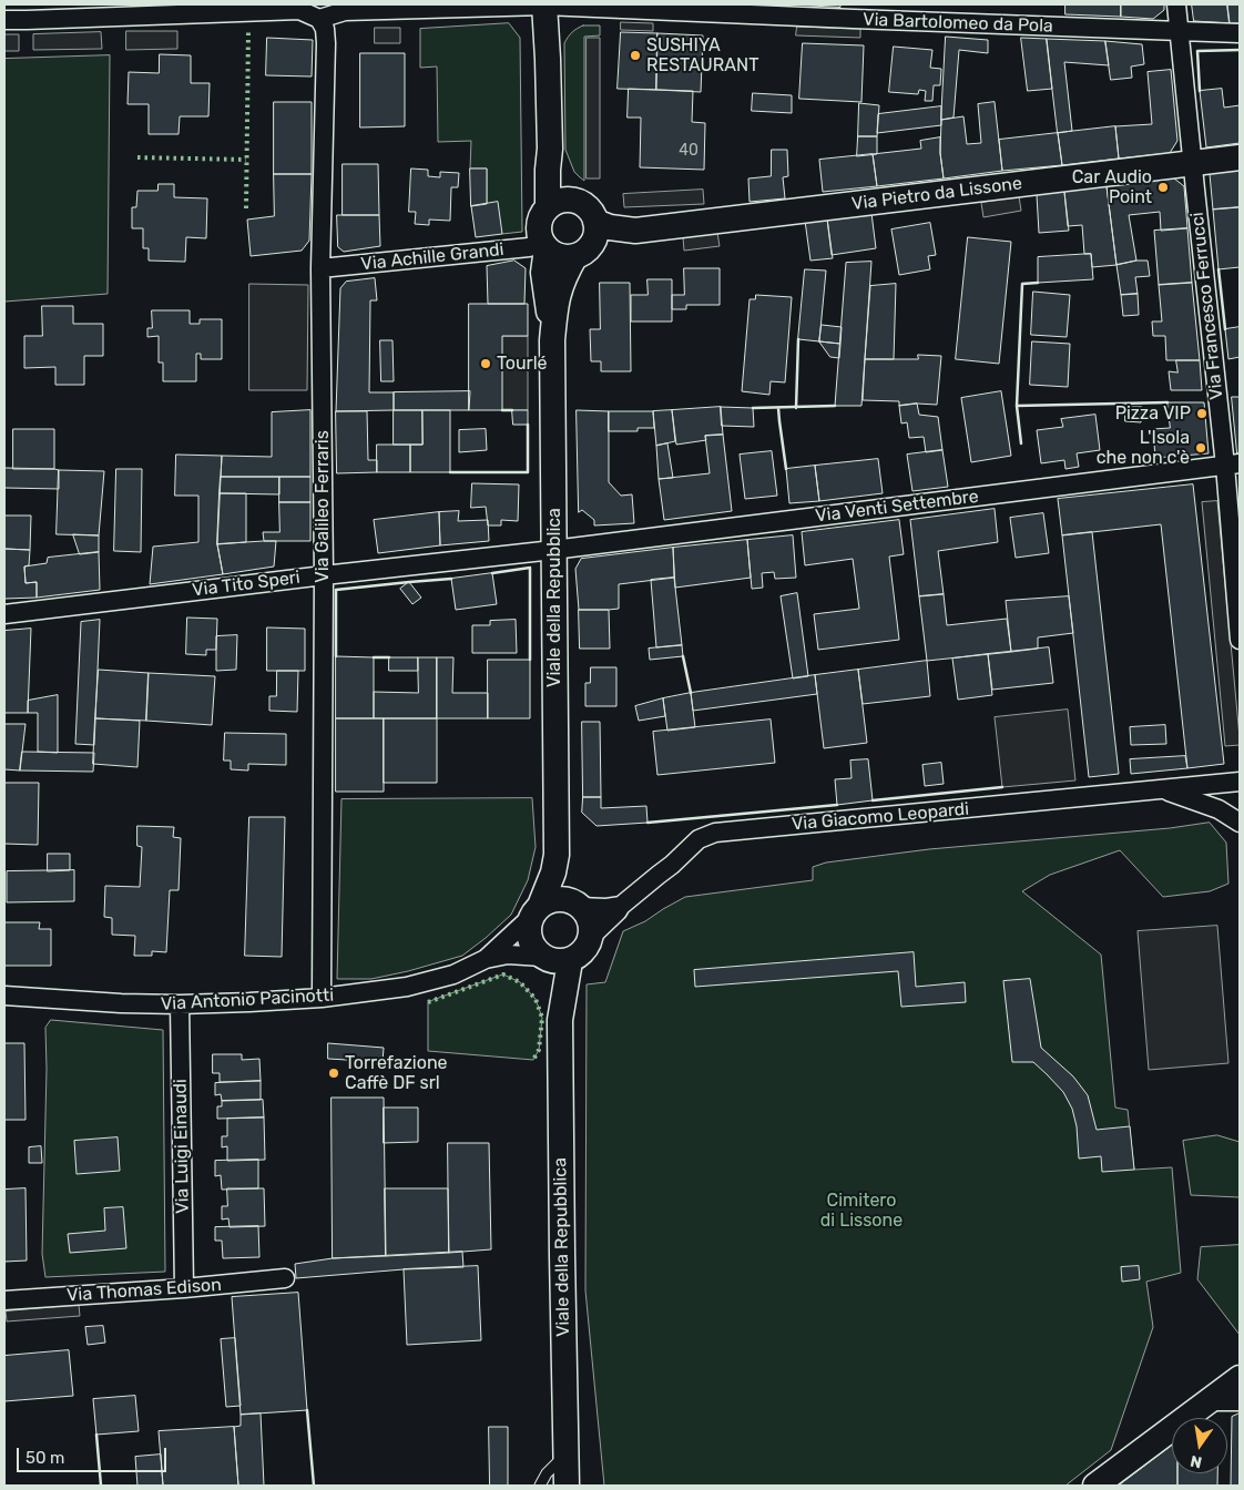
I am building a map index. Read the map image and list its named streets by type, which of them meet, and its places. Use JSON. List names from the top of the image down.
{
  "streets": {
    "street": [
      "Via Bartolomeo da Pola",
      "Via Pietro da Lissone",
      "Via Achille Grandi",
      "Via Francesco Ferrucci",
      "Via Galileo Ferraris",
      "Via Venti Settembre",
      "Via Tito Speri",
      "Viale della Repubblica",
      "Via Giacomo Leopardi",
      "Via Antonio Pacinotti",
      "Via Luigi Einaudi",
      "Via Thomas Edison"
    ]
  },
  "crossings": [
    ["Via Bartolomeo da Pola", "Via Francesco Ferrucci"],
    ["Via Bartolomeo da Pola", "Via Galileo Ferraris"],
    ["Via Bartolomeo da Pola", "Viale della Repubblica"],
    ["Via Pietro da Lissone", "Via Achille Grandi"],
    ["Via Pietro da Lissone", "Via Francesco Ferrucci"],
    ["Via Pietro da Lissone", "Viale della Repubblica"],
    ["Via Achille Grandi", "Via Galileo Ferraris"],
    ["Via Achille Grandi", "Viale della Repubblica"],
    ["Via Francesco Ferrucci", "Via Venti Settembre"],
    ["Via Galileo Ferraris", "Via Tito Speri"],
    ["Via Galileo Ferraris", "Via Antonio Pacinotti"],
    ["Via Venti Settembre", "Via Tito Speri"],
    ["Via Venti Settembre", "Viale della Repubblica"],
    ["Via Tito Speri", "Viale della Repubblica"],
    ["Viale della Repubblica", "Via Giacomo Leopardi"],
    ["Viale della Repubblica", "Via Antonio Pacinotti"],
    ["Via Giacomo Leopardi", "Via Antonio Pacinotti"],
    ["Via Antonio Pacinotti", "Via Luigi Einaudi"],
    ["Via Luigi Einaudi", "Via Thomas Edison"]
  ],
  "parks": ["Cimitero di Lissone"],
  "places": [
    "SUSHIYA RESTAURANT",
    "Car Audio Point",
    "Tourlé",
    "Pizza VIP",
    "L'Isola che non c'è",
    "Torrefazione Caffè DF srl"
  ],
  "house_numbers": ["40"],
  "scale_bar": "50 m",
  "north": "bottom"
}
